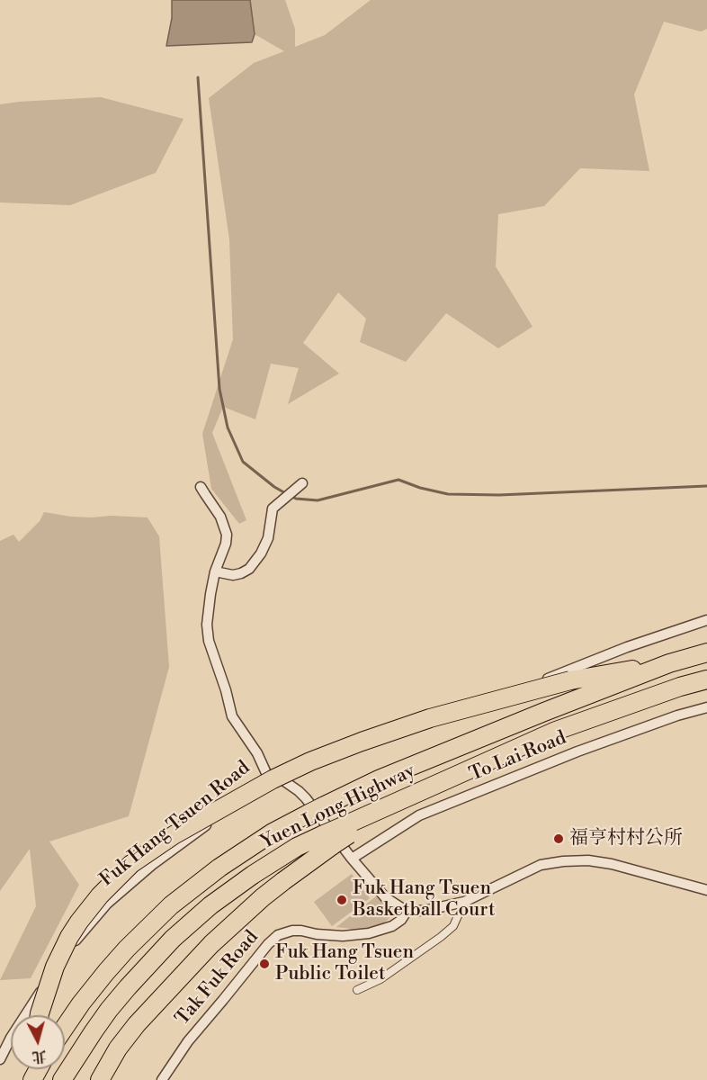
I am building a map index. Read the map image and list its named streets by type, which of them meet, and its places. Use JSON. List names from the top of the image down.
{
  "streets": {
    "highway": ["Yuen Long Highway"],
    "street": ["To Lai Road", "Fuk Hang Tsuen Road", "Tak Fuk Road"]
  },
  "crossings": [
    ["To Lai Road", "Fuk Hang Tsuen Road"],
    ["Fuk Hang Tsuen Road", "Tak Fuk Road"]
  ],
  "places": ["福亨村村公所", "Fuk Hang Tsuen Basketball Court", "Fuk Hang Tsuen Public Toilet"],
  "north": "bottom"
}
